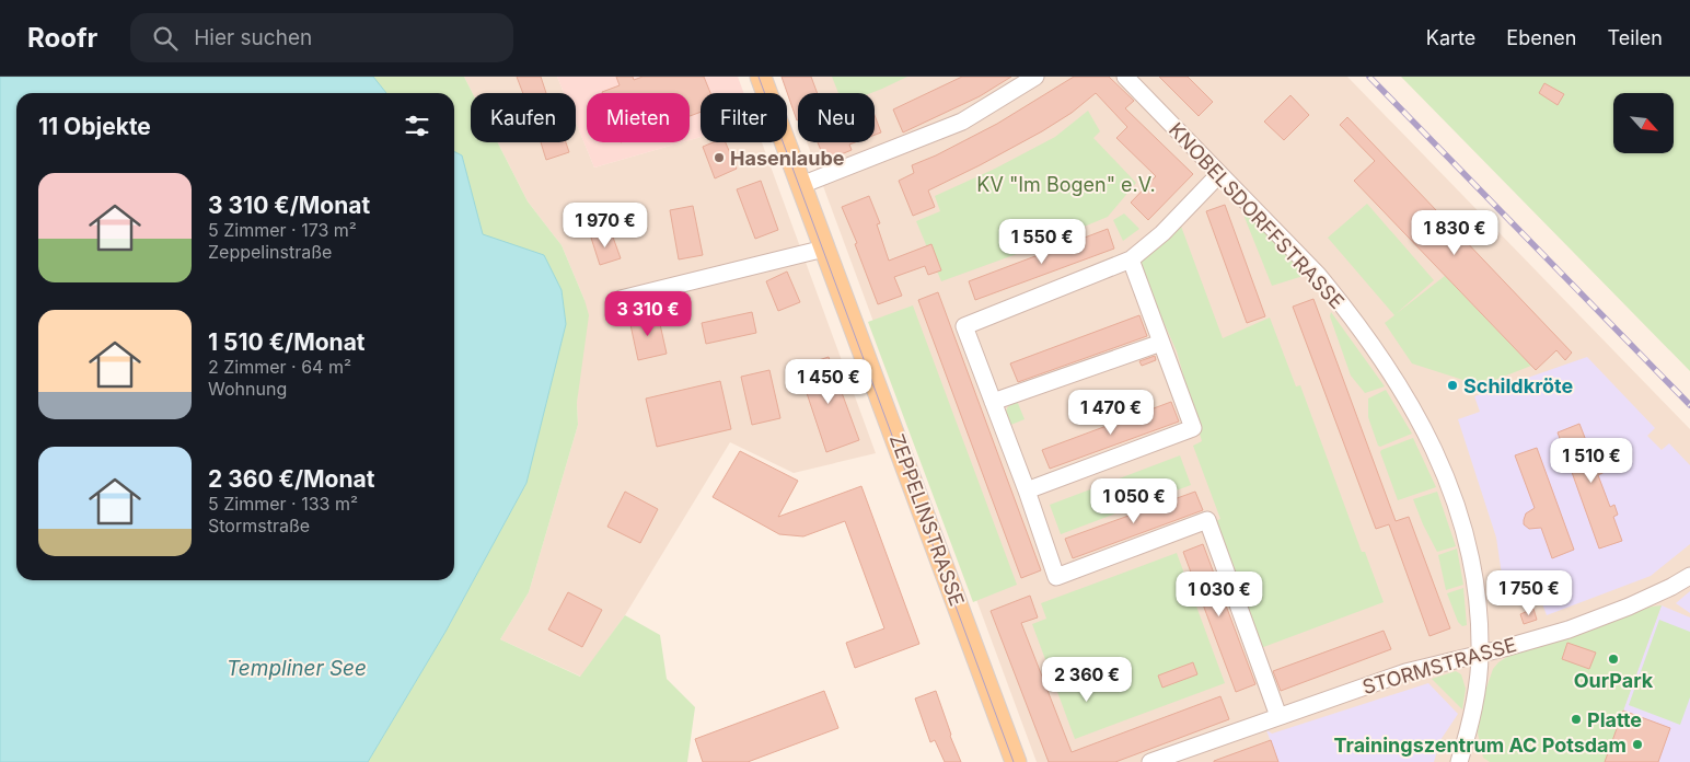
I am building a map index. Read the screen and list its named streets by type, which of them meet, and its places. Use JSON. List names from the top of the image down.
{
  "streets": {
    "main road": ["ZEPPELINSTRASSE"],
    "street": ["KNOBELSDORFFSTRASSE", "STORMSTRASSE"]
  },
  "crossings": [
    ["KNOBELSDORFFSTRASSE", "STORMSTRASSE"]
  ],
  "water": ["Templiner See"],
  "parks": ["KV \"Im Bogen\" e.V."],
  "places": [
    "Hasenlaube",
    "Schildkröte",
    "OurPark",
    "Platte",
    "Trainingszentrum AC Potsdam"
  ],
  "north": "bottom right",
  "page": {
    "header": "Roofr",
    "search": "Hier suchen",
    "nav": ["Karte", "Ebenen", "Teilen"],
    "chip": [
      "Kaufen",
      "Mieten",
      "Filter",
      "Neu"
    ],
    "heading": "11 Objekte",
    "list": [
      {
        "name": "3 310 €/Monat",
        "note": "5 Zimmer · 173 m² · Zeppelinstraße"
      },
      {
        "name": "1 510 €/Monat",
        "note": "2 Zimmer · 64 m² · Wohnung"
      },
      {
        "name": "2 360 €/Monat",
        "note": "5 Zimmer · 133 m² · Stormstraße"
      }
    ],
    "price": [
      "1 970 €",
      "1 830 €",
      "1 550 €",
      "3 310 €",
      "1 450 €",
      "1 470 €",
      "1 510 €",
      "1 050 €",
      "1 750 €",
      "1 030 €",
      "2 360 €"
    ]
  }
}
